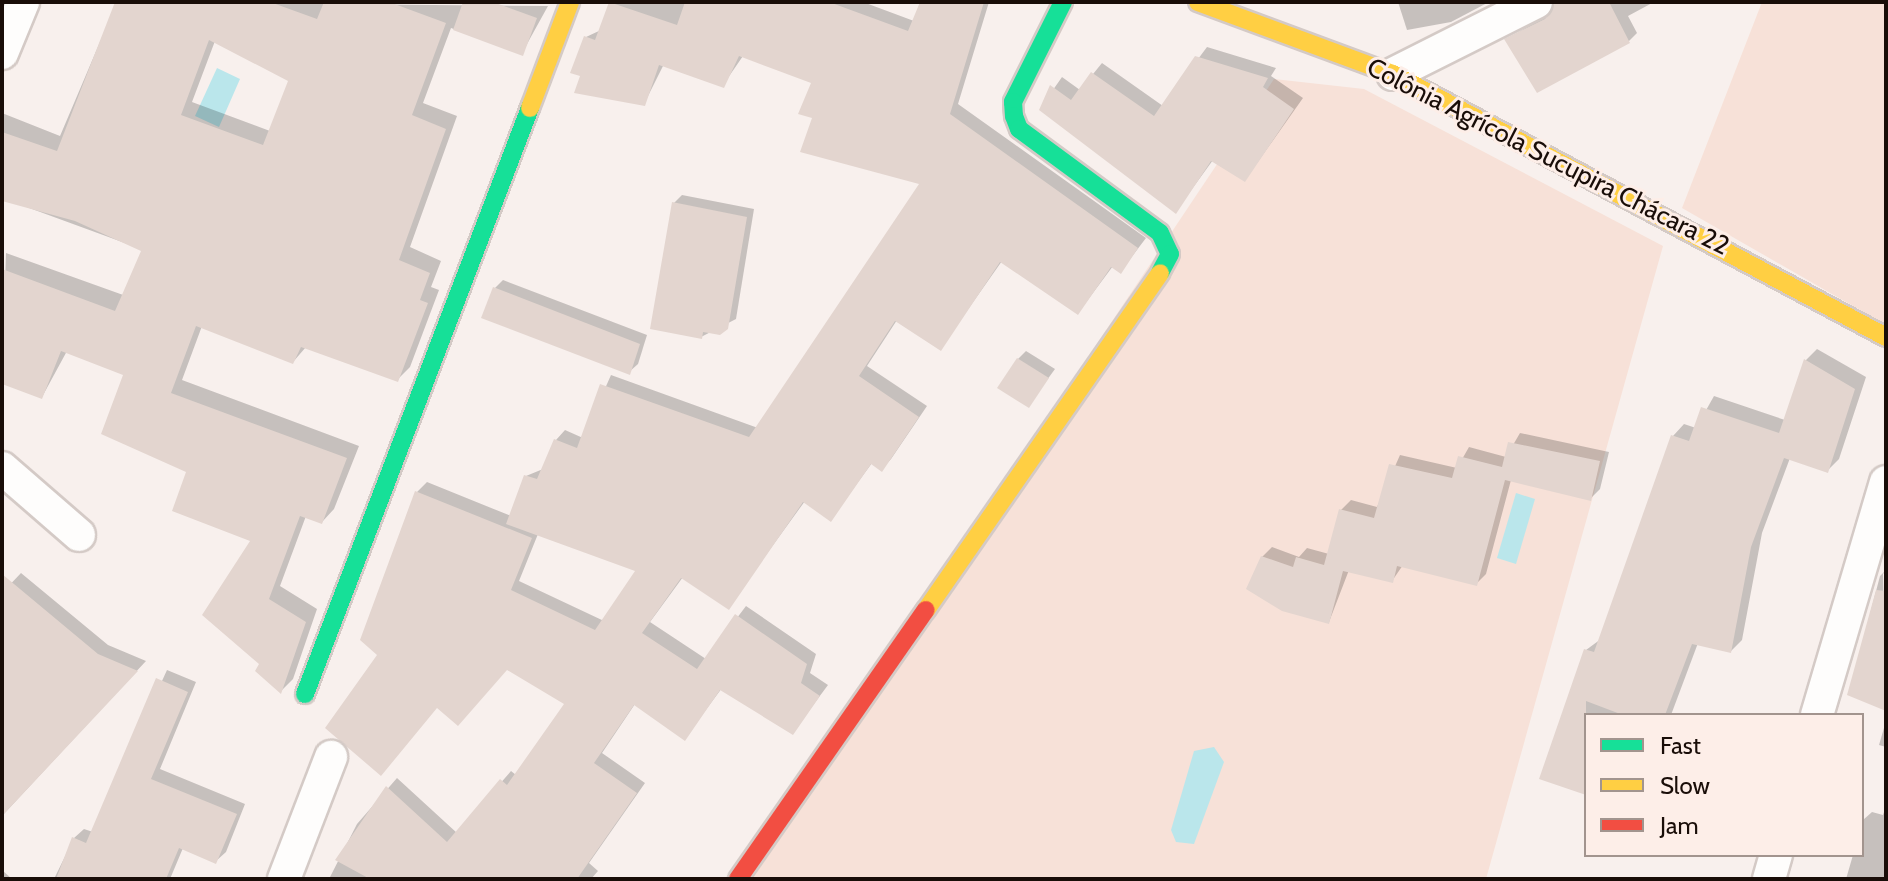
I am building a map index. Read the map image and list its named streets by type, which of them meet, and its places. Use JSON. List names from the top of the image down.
{
  "streets": {
    "street": ["Colônia Agrícola Sucupira Chácara 22"]
  },
  "legend": ["Fast", "Slow", "Jam"]
}
